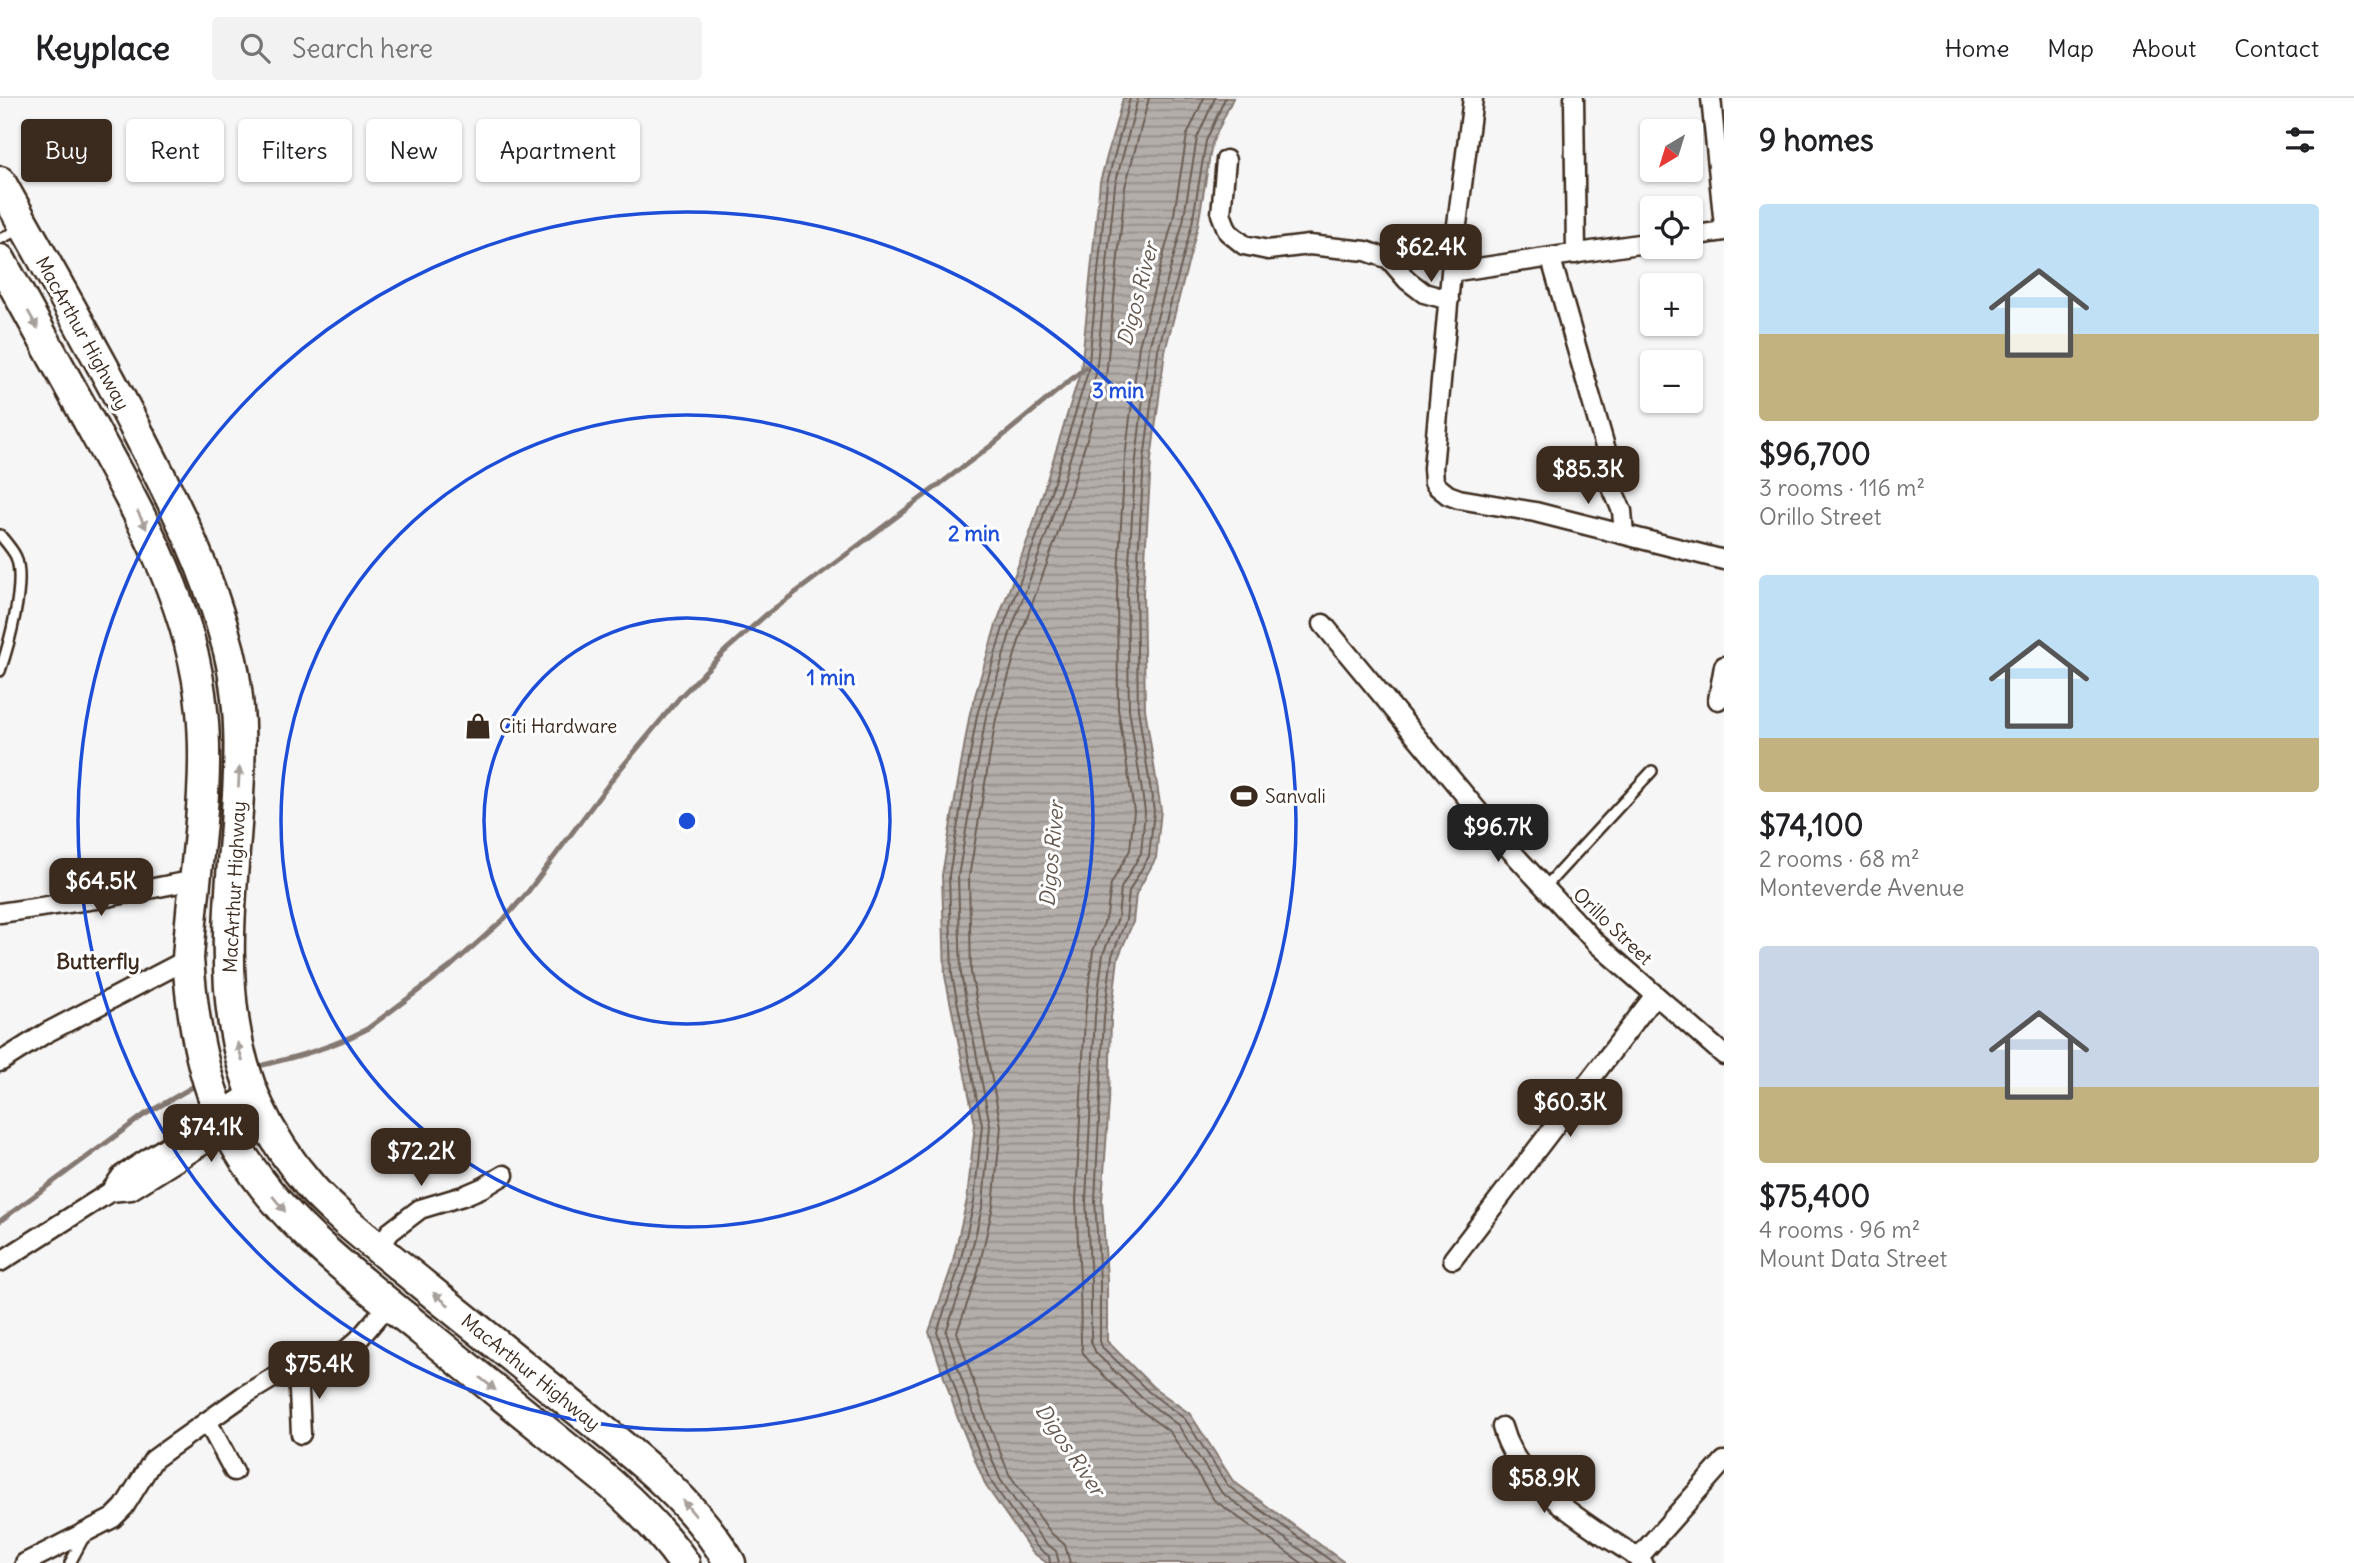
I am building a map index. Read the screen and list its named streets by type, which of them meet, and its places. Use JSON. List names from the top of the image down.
{
  "streets": {
    "highway": ["MacArthur Highway"],
    "street": ["Orillo Street"]
  },
  "districts": ["Butterfly"],
  "water": ["Digos River"],
  "places": {
    "shop": ["Citi Hardware"],
    "sports": ["Sanvali"]
  },
  "north": "bottom left",
  "page": {
    "header": "Keyplace",
    "search": "Search here",
    "nav": [
      "Home",
      "Map",
      "About",
      "Contact"
    ],
    "heading": "9 homes",
    "map_buttons": ["+", "−"],
    "chip": [
      "Buy",
      "Rent",
      "Filters",
      "New",
      "Apartment"
    ],
    "list": [
      {
        "name": "$96,700",
        "note": "3 rooms · 116 m² · Orillo Street"
      },
      {
        "name": "$74,100",
        "note": "2 rooms · 68 m² · Monteverde Avenue"
      },
      {
        "name": "$75,400",
        "note": "4 rooms · 96 m² · Mount Data Street"
      }
    ],
    "price": [
      "$62.4K",
      "$85.3K",
      "$96.7K",
      "$64.5K",
      "$60.3K",
      "$74.1K",
      "$72.2K",
      "$75.4K",
      "$58.9K"
    ]
  },
  "rings": ["3 min", "2 min", "1 min"]
}
